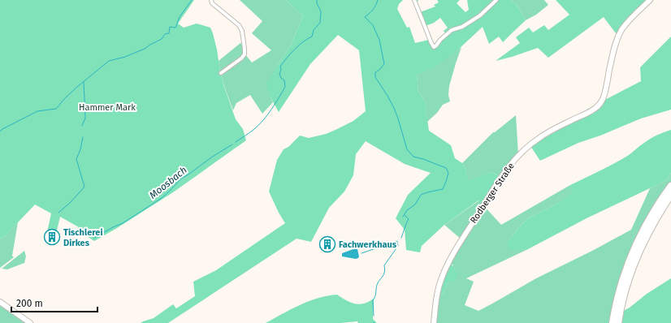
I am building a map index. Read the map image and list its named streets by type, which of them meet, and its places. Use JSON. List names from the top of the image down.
{
  "streets": {
    "street": ["Rodberger Straße"]
  },
  "water": ["Moosbach"],
  "parks": ["Hammer Mark"],
  "places": {
    "building": ["Tischlerei Dirkes", "Fachwerkhaus"]
  },
  "scale_bar": "200 m"
}
